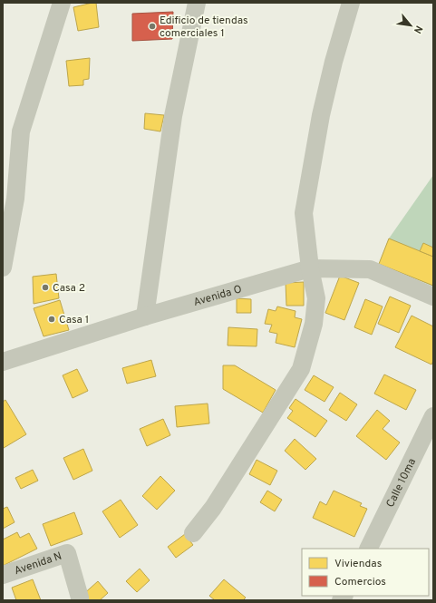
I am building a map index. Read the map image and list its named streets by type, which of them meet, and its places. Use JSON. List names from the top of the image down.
{
  "streets": {
    "street": ["Avenida O", "Calle 10ma", "Avenida N"]
  },
  "places": ["Edificio de tiendas comerciales 1", "Casa 2", "Casa 1"],
  "legend": ["Viviendas", "Comercios"],
  "north": "bottom right"
}
